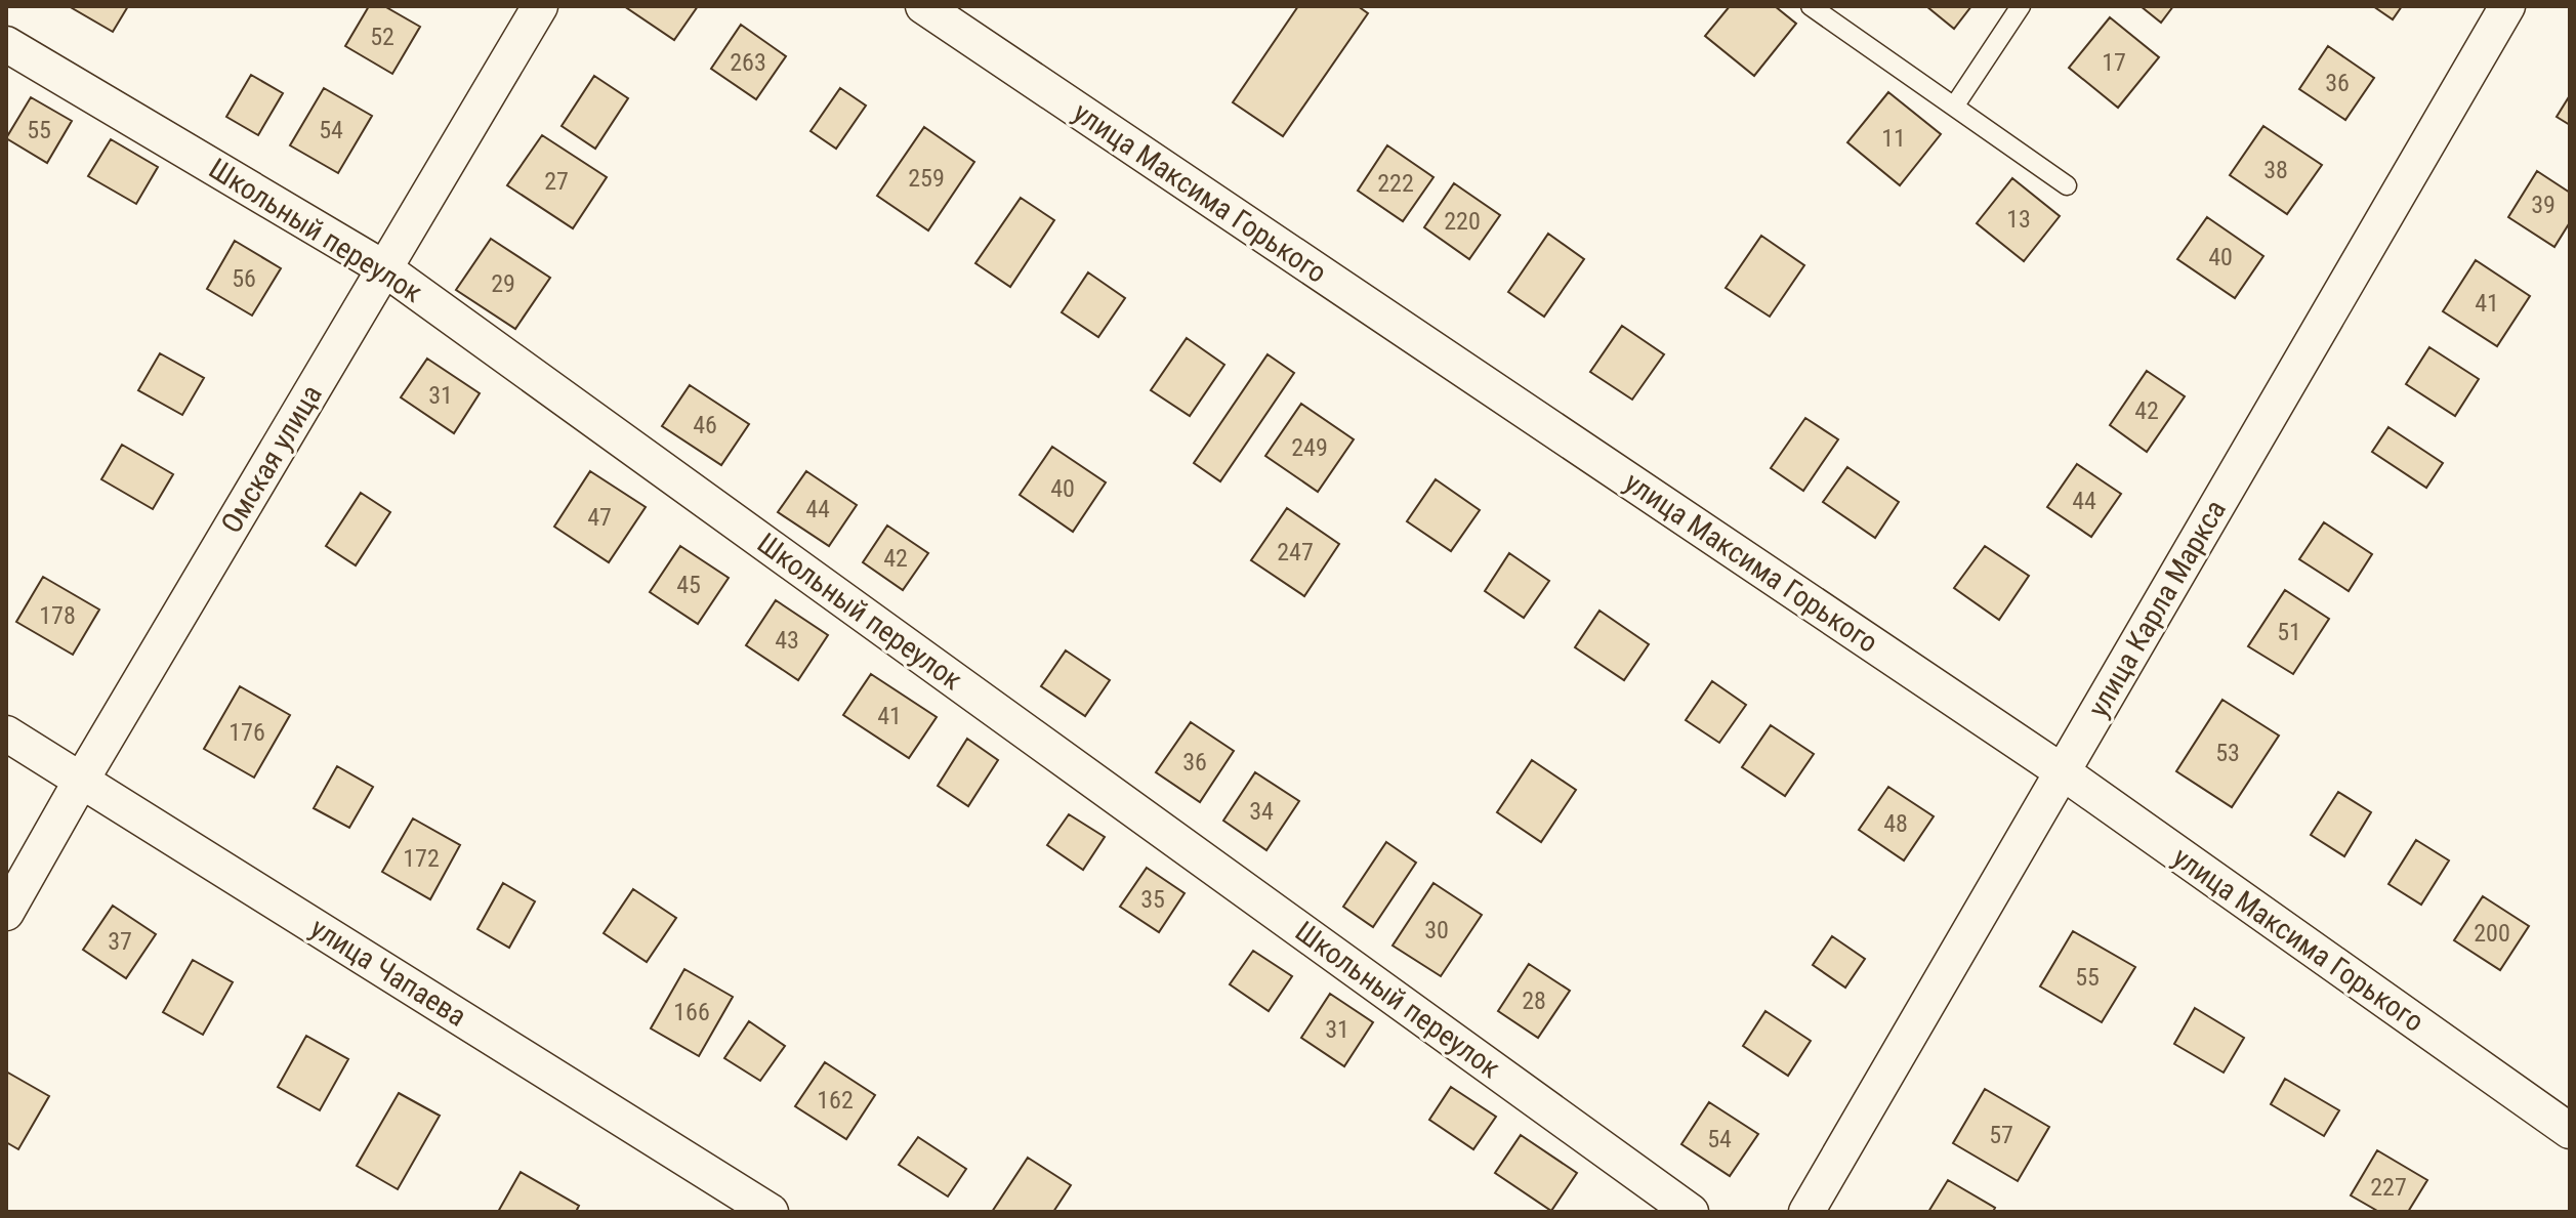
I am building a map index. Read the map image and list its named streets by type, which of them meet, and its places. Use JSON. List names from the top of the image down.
{
  "streets": {
    "street": [
      "улица Максима Горького",
      "Школьный переулок",
      "Омская улица",
      "улица Карла Маркса",
      "улица Чапаева"
    ]
  },
  "crossings": [
    ["улица Максима Горького", "улица Карла Маркса"],
    ["Школьный переулок", "Омская улица"],
    ["Омская улица", "улица Чапаева"]
  ],
  "house_numbers": [
    "52",
    "263",
    "17",
    "36",
    "55",
    "54",
    "11",
    "38",
    "259",
    "27",
    "222",
    "39",
    "13",
    "220",
    "40",
    "56",
    "29",
    "41",
    "31",
    "42",
    "46",
    "249",
    "40",
    "44",
    "44",
    "47",
    "247",
    "42",
    "45",
    "178",
    "51",
    "43",
    "41",
    "176",
    "53",
    "36",
    "34",
    "48",
    "172",
    "35",
    "30",
    "200",
    "37",
    "55",
    "28",
    "166",
    "31",
    "162",
    "57",
    "54",
    "227"
  ]
}
